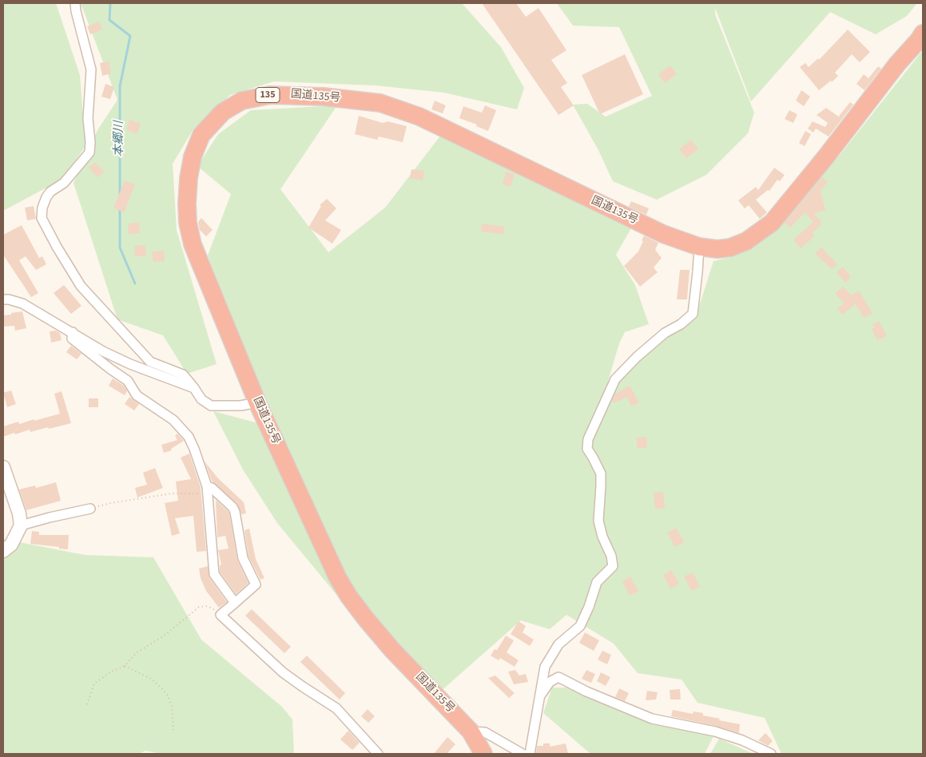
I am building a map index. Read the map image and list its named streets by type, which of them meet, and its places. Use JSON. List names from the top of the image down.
{
  "streets": {
    "highway": ["135", "国道135号"]
  },
  "water": ["本郷川"]
}
